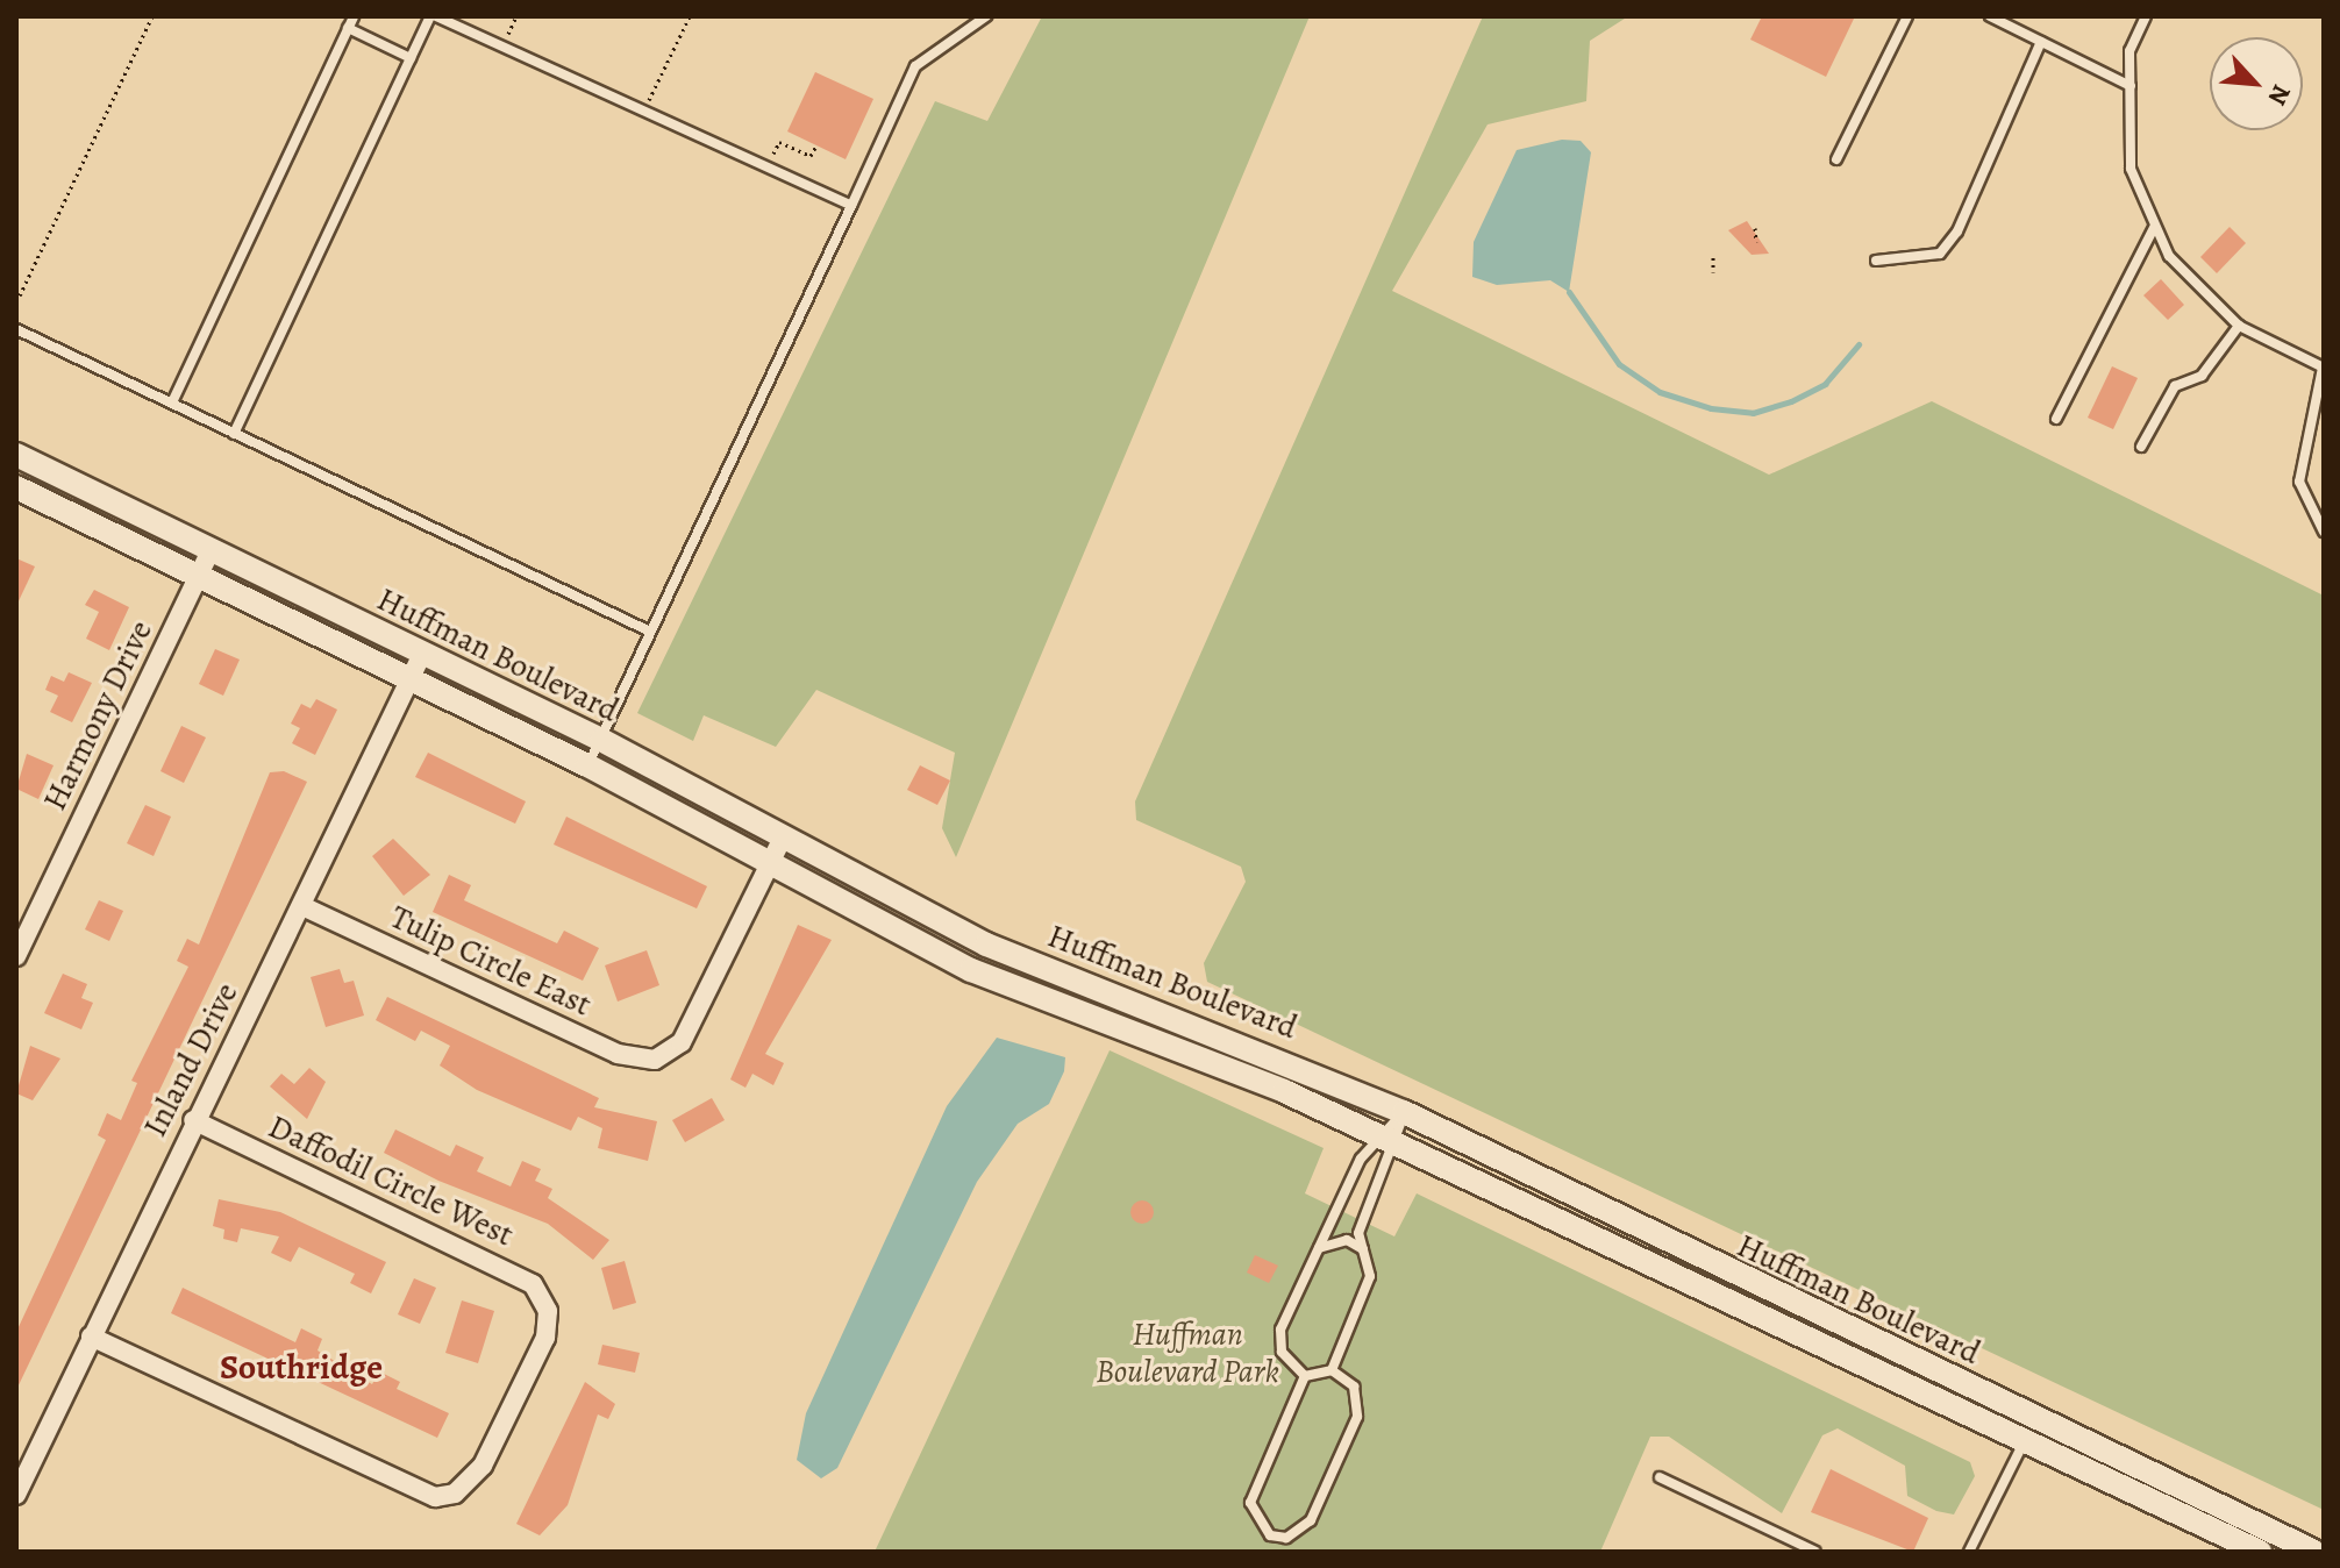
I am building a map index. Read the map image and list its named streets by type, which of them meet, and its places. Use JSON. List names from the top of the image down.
{
  "streets": {
    "street": [
      "Huffman Boulevard",
      "Harmony Drive",
      "Tulip Circle East",
      "Inland Drive",
      "Daffodil Circle West"
    ]
  },
  "crossings": [
    ["Huffman Boulevard", "Harmony Drive"],
    ["Huffman Boulevard", "Tulip Circle East"],
    ["Huffman Boulevard", "Inland Drive"],
    ["Tulip Circle East", "Inland Drive"],
    ["Inland Drive", "Daffodil Circle West"]
  ],
  "districts": ["Southridge"],
  "parks": ["Huffman Boulevard Park"],
  "north": "bottom right"
}
